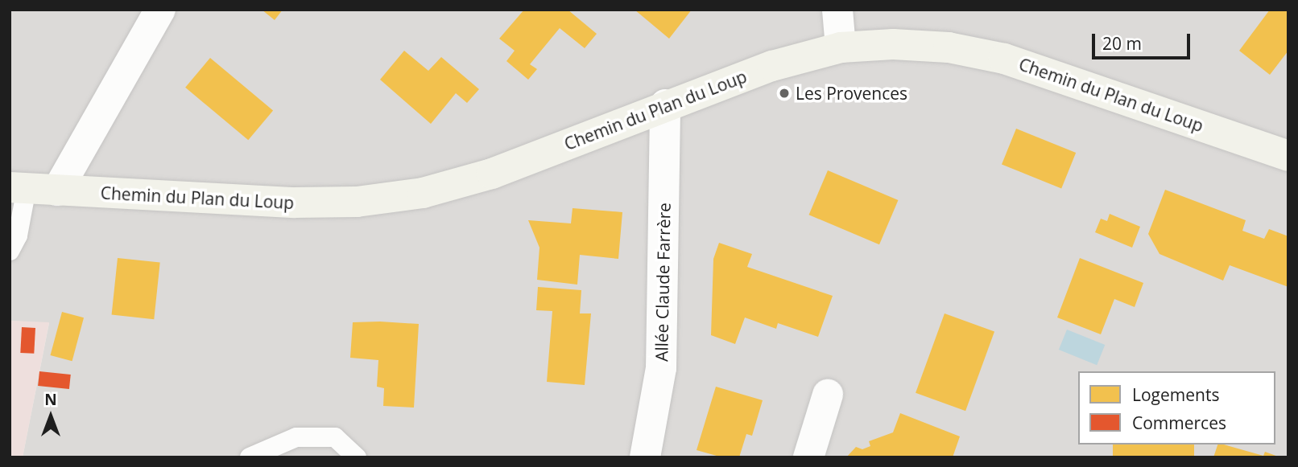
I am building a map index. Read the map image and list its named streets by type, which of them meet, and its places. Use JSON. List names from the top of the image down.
{
  "streets": {
    "street": ["Chemin du Plan du Loup", "Allée Claude Farrère"]
  },
  "crossings": [
    ["Chemin du Plan du Loup", "Allée Claude Farrère"]
  ],
  "places": ["Les Provences"],
  "legend": ["Logements", "Commerces"],
  "scale_bar": "20 m",
  "north": "top"
}
